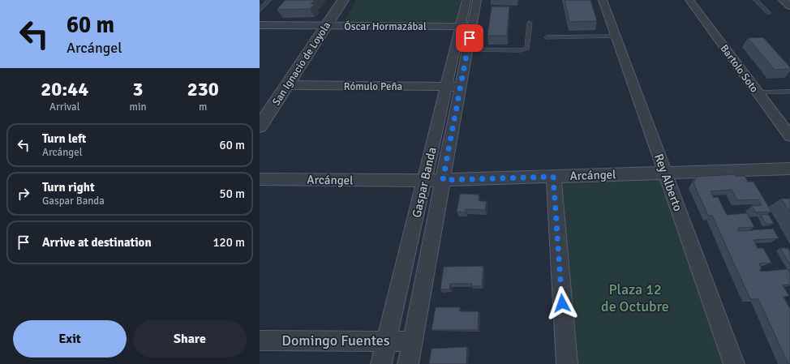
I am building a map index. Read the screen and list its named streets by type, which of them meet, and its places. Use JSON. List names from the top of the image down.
{
  "streets": {
    "street": [
      "Óscar Hormazábal",
      "San Ignacio de Loyola",
      "Bartolo Soto",
      "Rómulo Peña",
      "Arcángel",
      "Gaspar Banda",
      "Rey Alberto",
      "Domingo Fuentes"
    ]
  },
  "crossings": [
    ["Óscar Hormazábal", "San Ignacio de Loyola"],
    ["Óscar Hormazábal", "Gaspar Banda"],
    ["San Ignacio de Loyola", "Rómulo Peña"],
    ["Rómulo Peña", "Gaspar Banda"],
    ["Arcángel", "Gaspar Banda"],
    ["Arcángel", "Rey Alberto"],
    ["Gaspar Banda", "Domingo Fuentes"]
  ],
  "parks": ["Plaza 12 de Octubre"],
  "page": {
    "turn": ["60 m", "Arcángel"],
    "eta": [
      "20:44",
      "Arrival",
      "3",
      "min",
      "230",
      "m"
    ],
    "list": [
      {
        "name": "Turn left",
        "note": "Arcángel",
        "value": "60 m"
      },
      {
        "name": "Turn right",
        "note": "Gaspar Banda",
        "value": "50 m"
      },
      {
        "name": "Arrive at destination",
        "value": "120 m"
      }
    ],
    "buttons": ["Exit", "Share"]
  }
}
